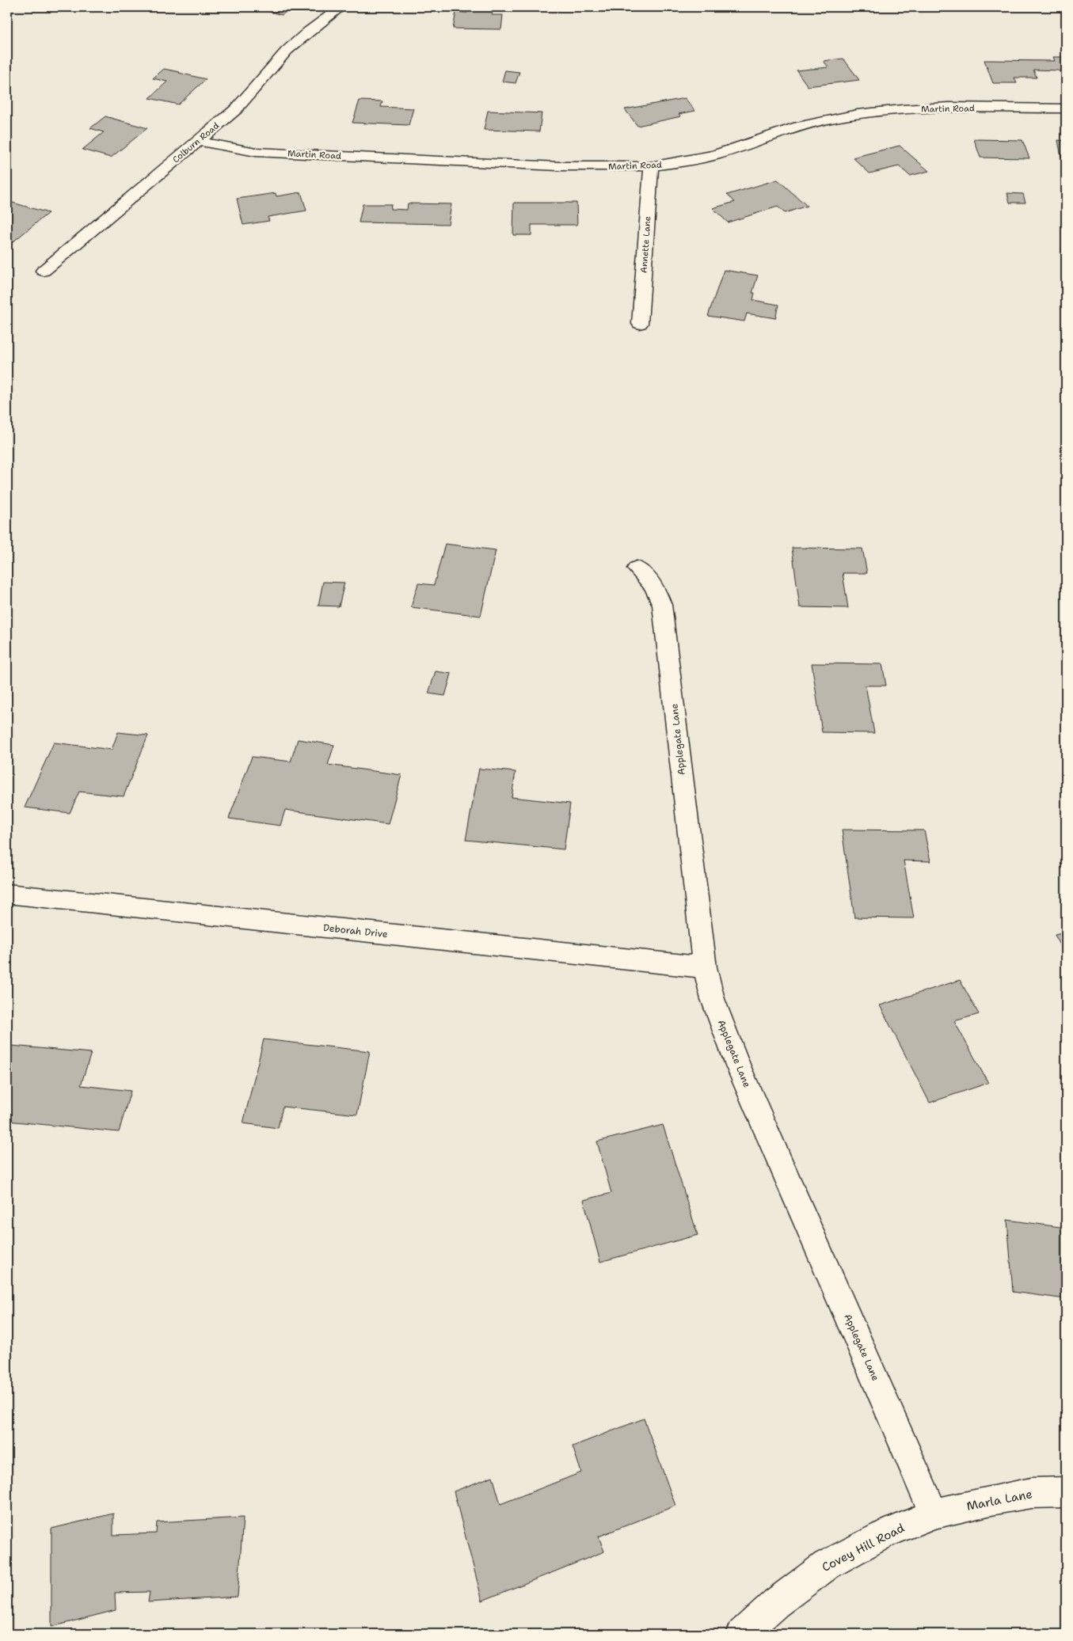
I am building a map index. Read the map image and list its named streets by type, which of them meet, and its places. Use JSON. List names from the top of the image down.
{
  "streets": {
    "street": [
      "Martin Road",
      "Colburn Road",
      "Annette Lane",
      "Applegate Lane",
      "Deborah Drive",
      "Marla Lane",
      "Covey Hill Road"
    ]
  },
  "crossings": [
    ["Martin Road", "Colburn Road"],
    ["Martin Road", "Annette Lane"],
    ["Applegate Lane", "Deborah Drive"],
    ["Applegate Lane", "Marla Lane"],
    ["Applegate Lane", "Covey Hill Road"],
    ["Marla Lane", "Covey Hill Road"]
  ]
}
